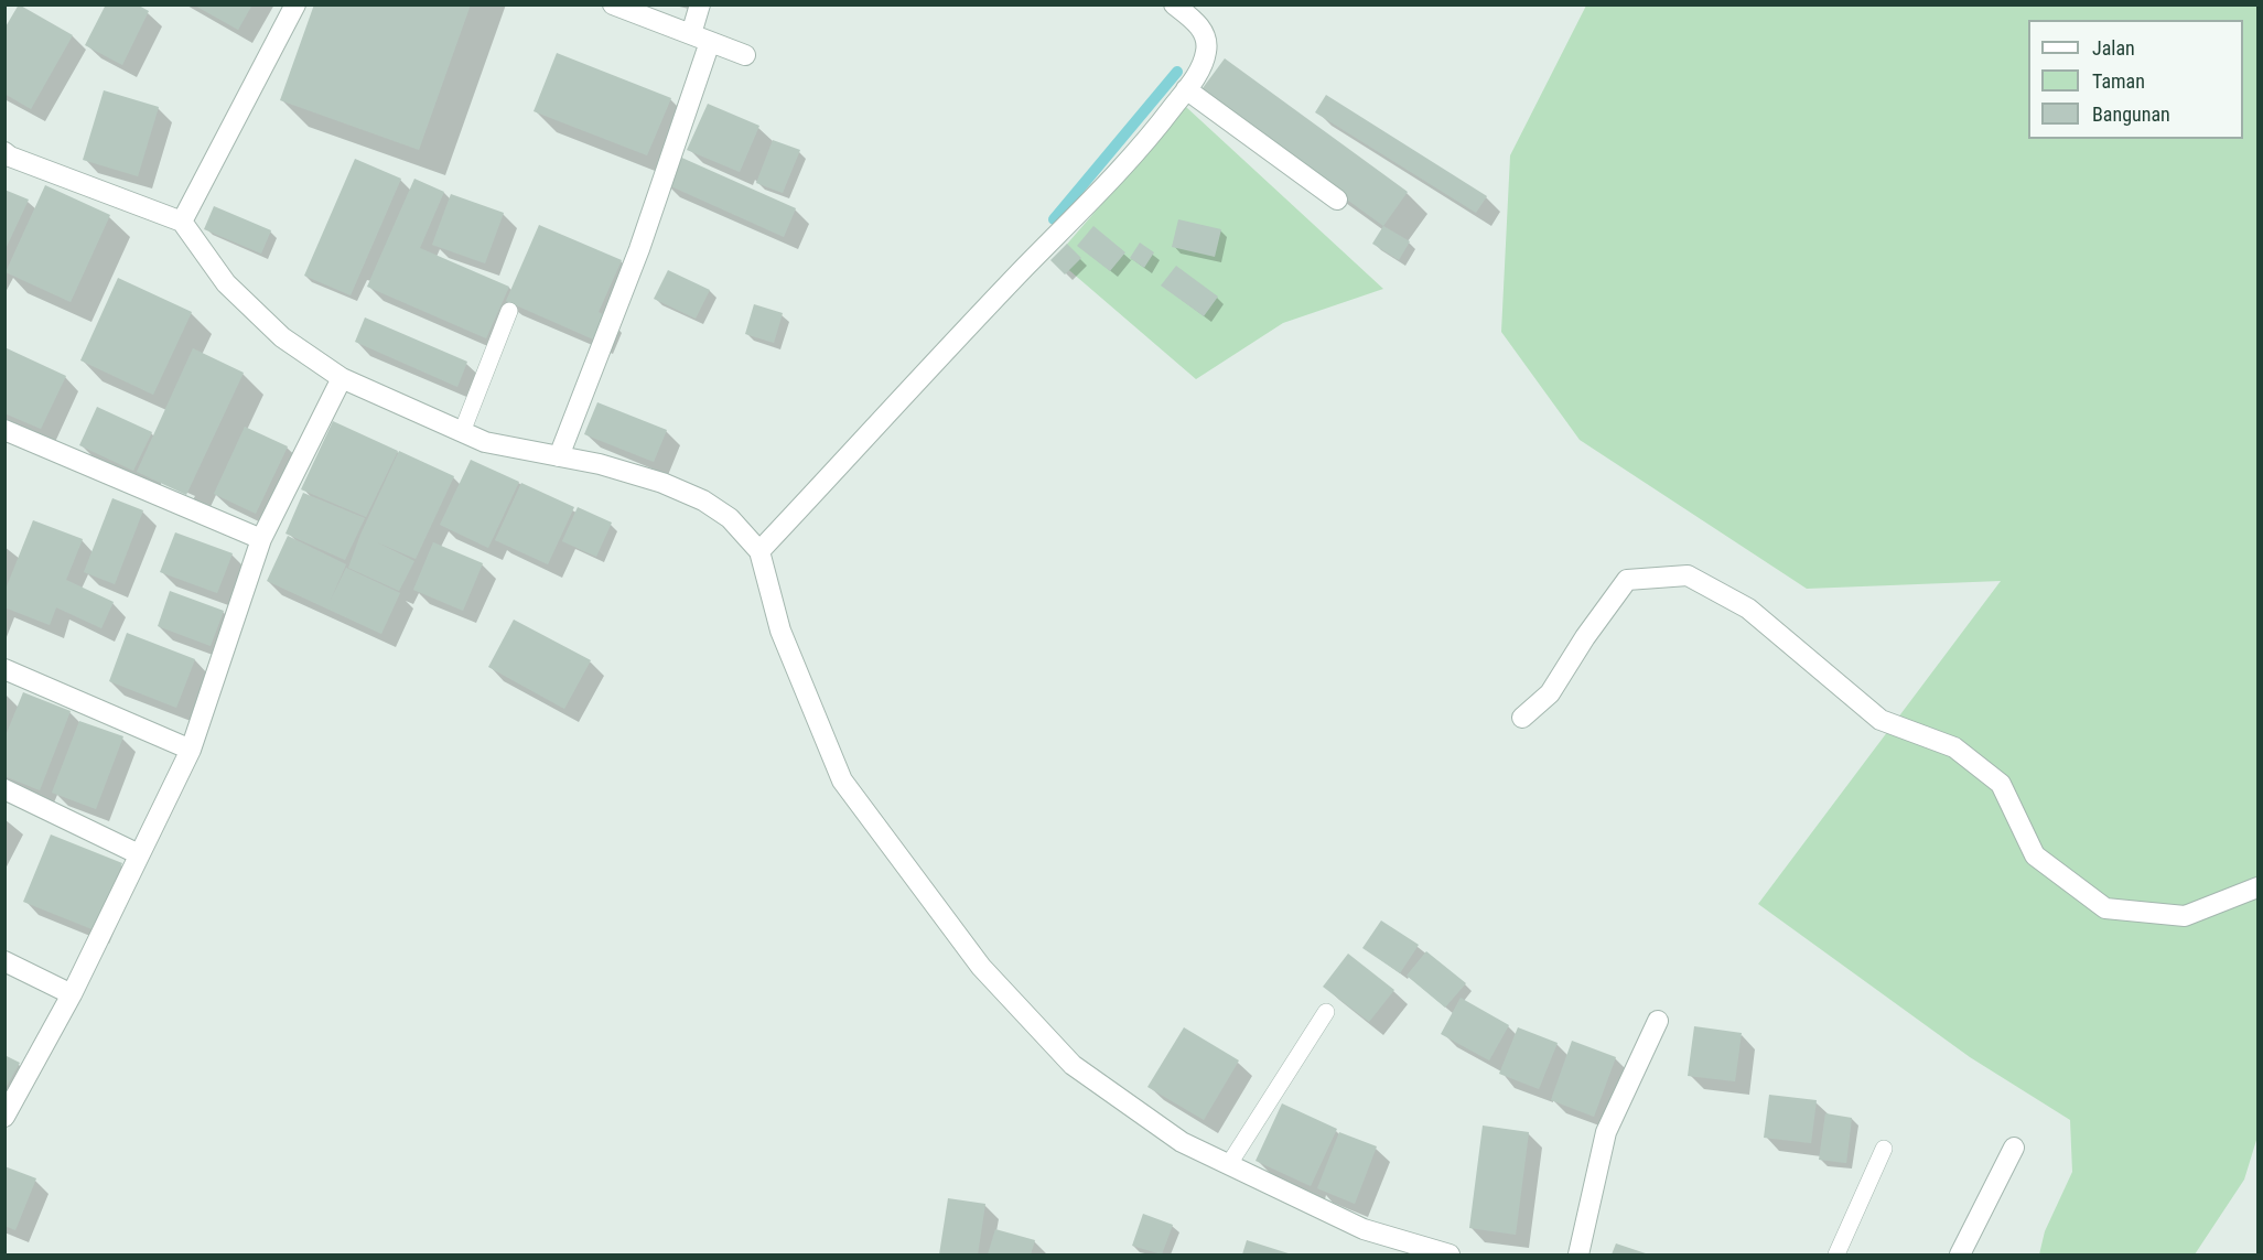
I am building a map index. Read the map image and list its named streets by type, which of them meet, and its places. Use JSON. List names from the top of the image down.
{
  "legend": ["Jalan", "Taman", "Bangunan"]
}
